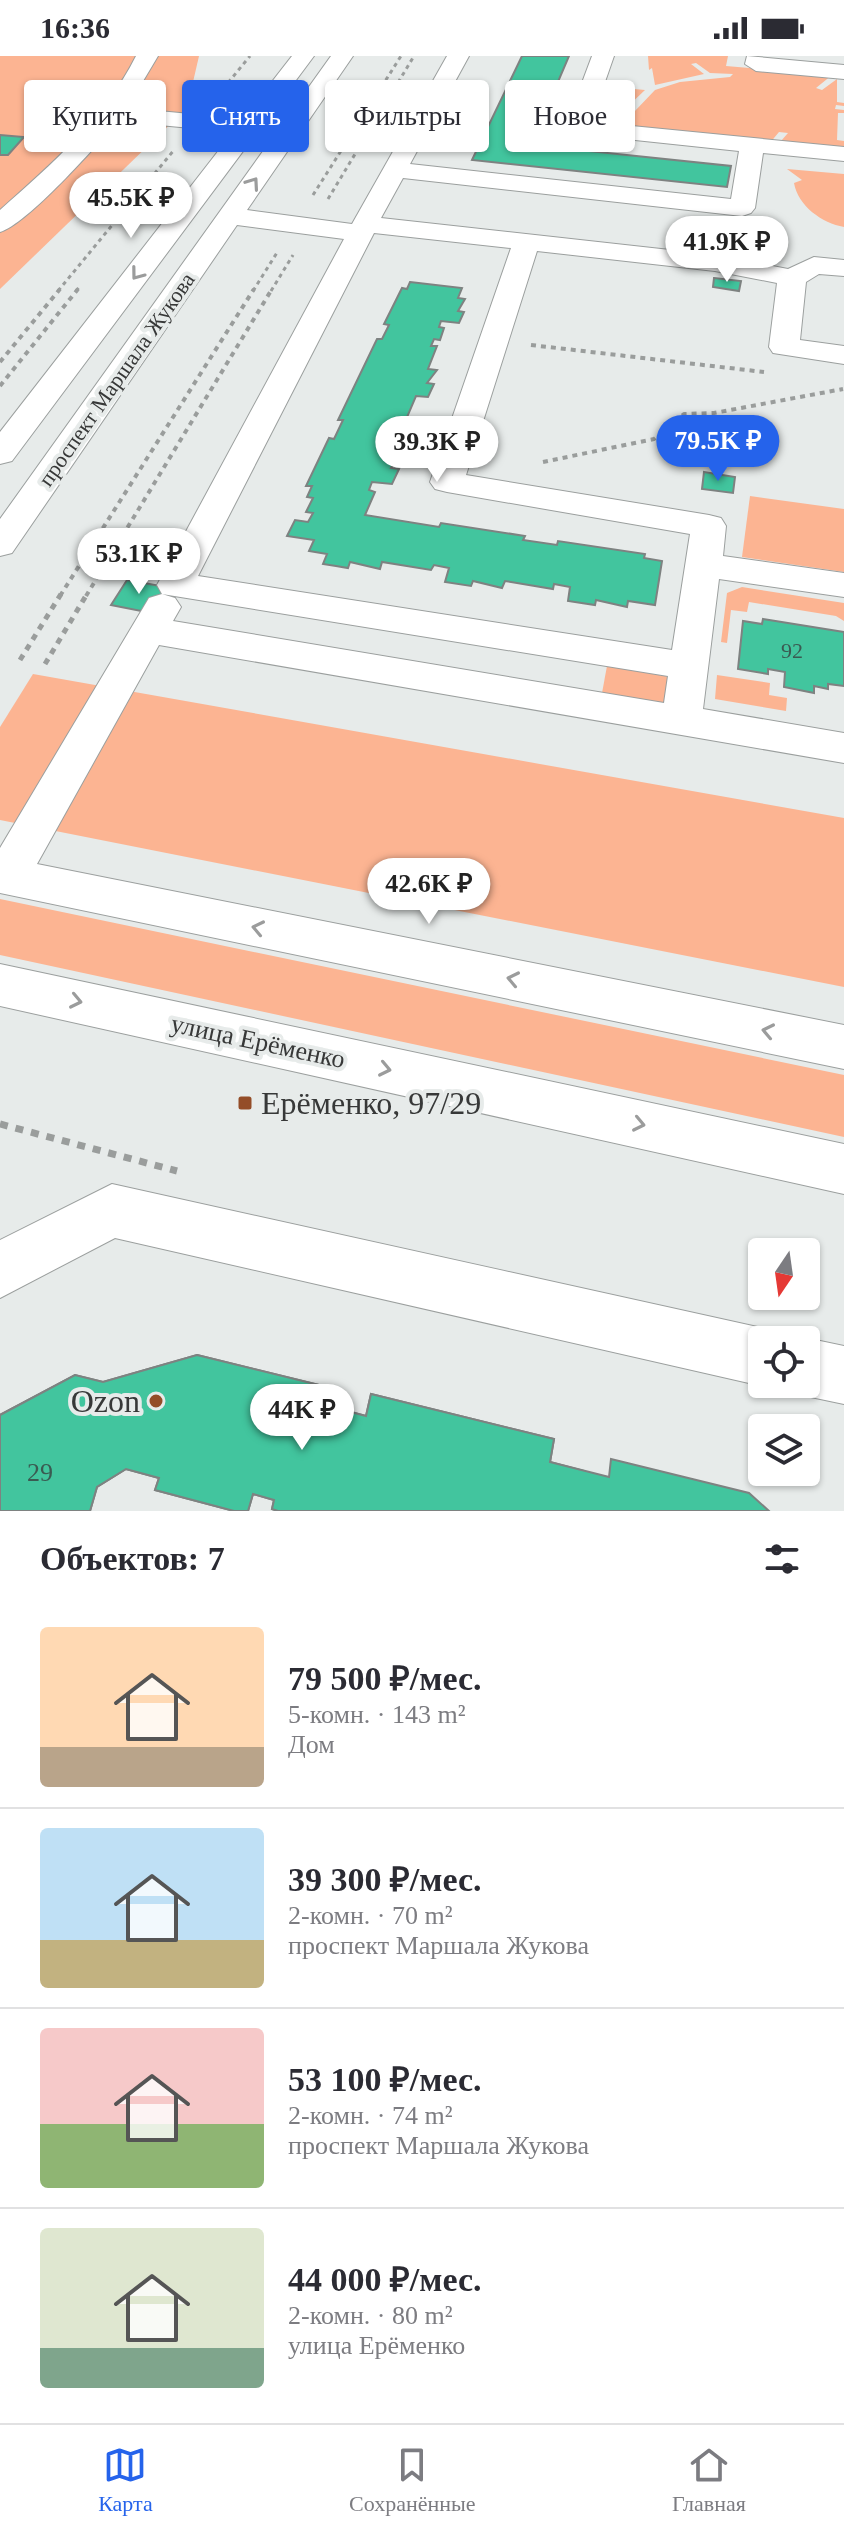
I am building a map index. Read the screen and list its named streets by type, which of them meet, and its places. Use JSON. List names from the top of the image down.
{
  "streets": {
    "street": ["проспект Маршала Жукова", "улица Ерёменко"]
  },
  "places": {
    "transit": ["Ерёменко, 97/29"],
    "other": ["Ozon"]
  },
  "house_numbers": ["92", "29"],
  "north": "bottom",
  "page": {
    "status": "16:36",
    "chip": [
      "Купить",
      "Снять",
      "Фильтры",
      "Новое"
    ],
    "price": [
      "45.5K ₽",
      "41.9K ₽",
      "79.5K ₽",
      "39.3K ₽",
      "53.1K ₽",
      "42.6K ₽",
      "44K ₽"
    ],
    "heading": "Объектов: 7",
    "list": [
      {
        "name": "79 500 ₽/мес.",
        "note": "5-комн. · 143 m² · Дом"
      },
      {
        "name": "39 300 ₽/мес.",
        "note": "2-комн. · 70 m² · проспект Маршала Жукова"
      },
      {
        "name": "53 100 ₽/мес.",
        "note": "2-комн. · 74 m² · проспект Маршала Жукова"
      },
      {
        "name": "44 000 ₽/мес.",
        "note": "2-комн. · 80 m² · улица Ерёменко"
      }
    ],
    "tabs": ["Карта", "Сохранённые", "Главная"]
  }
}
